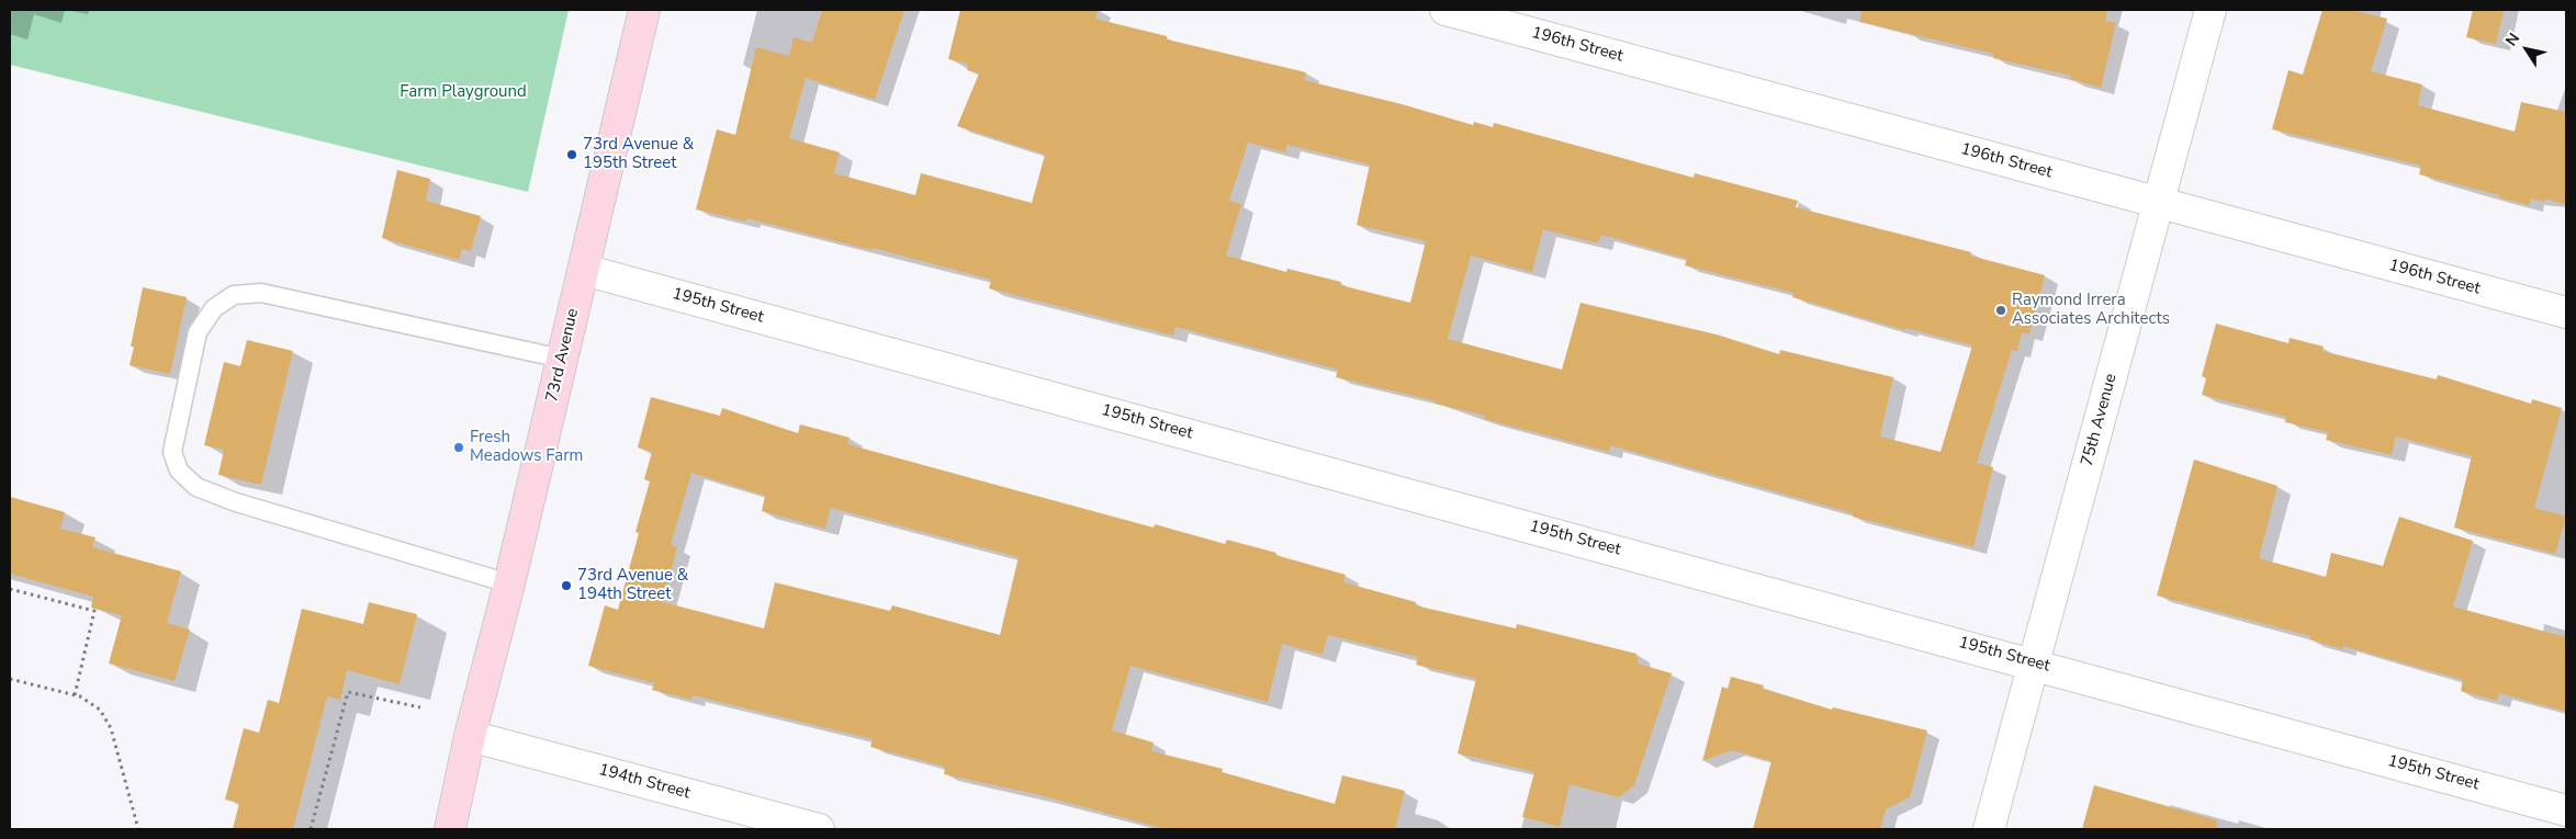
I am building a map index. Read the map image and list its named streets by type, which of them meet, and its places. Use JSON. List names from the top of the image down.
{
  "streets": {
    "street": [
      "196th Street",
      "195th Street",
      "73rd Avenue",
      "75th Avenue",
      "194th Street"
    ]
  },
  "crossings": [
    ["196th Street", "75th Avenue"],
    ["195th Street", "73rd Avenue"],
    ["195th Street", "75th Avenue"],
    ["73rd Avenue", "194th Street"]
  ],
  "parks": ["Farm Playground"],
  "places": [
    "73rd Avenue & 195th Street",
    "Raymond Irrera Associates Architects",
    "Fresh Meadows Farm",
    "73rd Avenue & 194th Street"
  ],
  "north": "top left"
}
